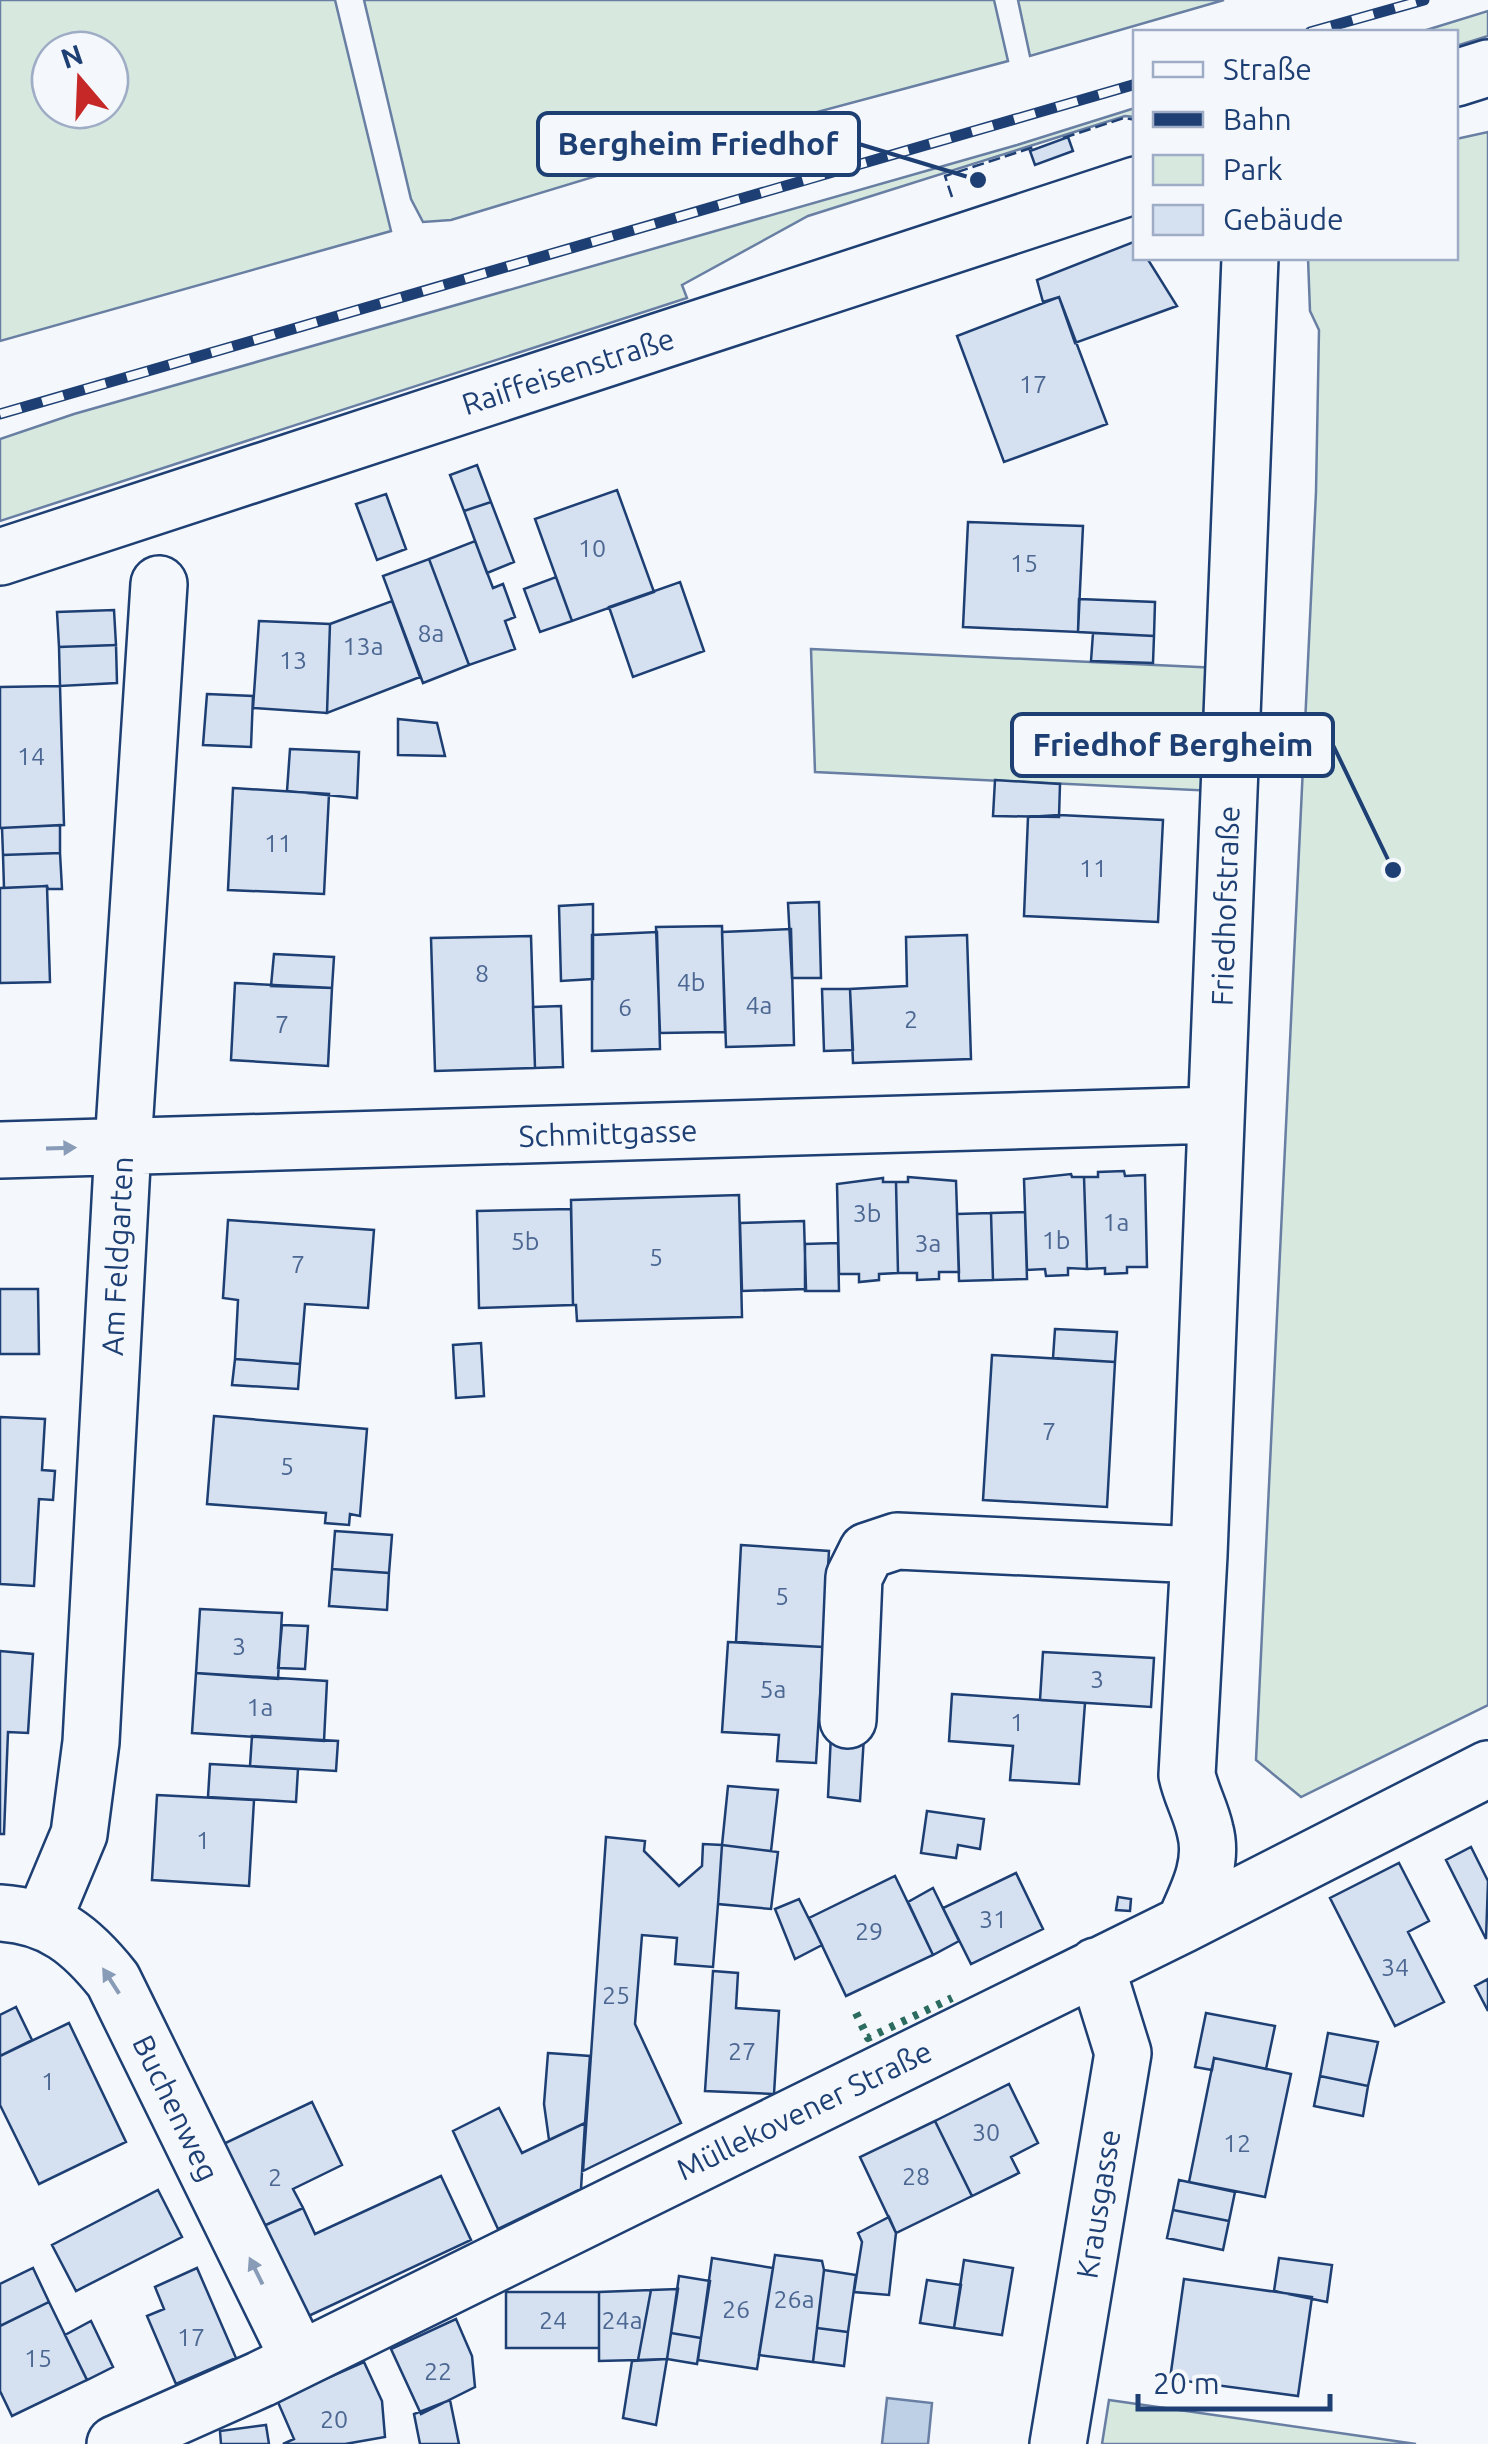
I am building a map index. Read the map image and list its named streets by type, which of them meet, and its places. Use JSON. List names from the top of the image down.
{
  "streets": {
    "street": [
      "Raiffeisenstraße",
      "Friedhofstraße",
      "Schmittgasse",
      "Am Feldgarten",
      "Buchenweg",
      "Müllekovener Straße",
      "Krausgasse"
    ]
  },
  "crossings": [
    ["Friedhofstraße", "Schmittgasse"],
    ["Friedhofstraße", "Müllekovener Straße"],
    ["Schmittgasse", "Am Feldgarten"],
    ["Am Feldgarten", "Buchenweg"],
    ["Buchenweg", "Müllekovener Straße"],
    ["Müllekovener Straße", "Krausgasse"]
  ],
  "one_way": ["Buchenweg"],
  "places": ["Bergheim Friedhof", "Friedhof Bergheim"],
  "house_numbers": [
    "17",
    "10",
    "15",
    "8a",
    "13a",
    "13",
    "14",
    "11",
    "11",
    "8",
    "4b",
    "4a",
    "6",
    "2",
    "7",
    "3b",
    "1a",
    "1b",
    "5b",
    "3a",
    "5",
    "7",
    "7",
    "5",
    "5",
    "3",
    "3",
    "5a",
    "1a",
    "1",
    "1",
    "31",
    "29",
    "34",
    "25",
    "27",
    "1",
    "30",
    "12",
    "28",
    "2",
    "26a",
    "26",
    "24",
    "24a",
    "17",
    "15",
    "22",
    "20"
  ],
  "legend": [
    "Straße",
    "Bahn",
    "Park",
    "Gebäude"
  ],
  "scale_bar": "20 m",
  "north": "top"
}
